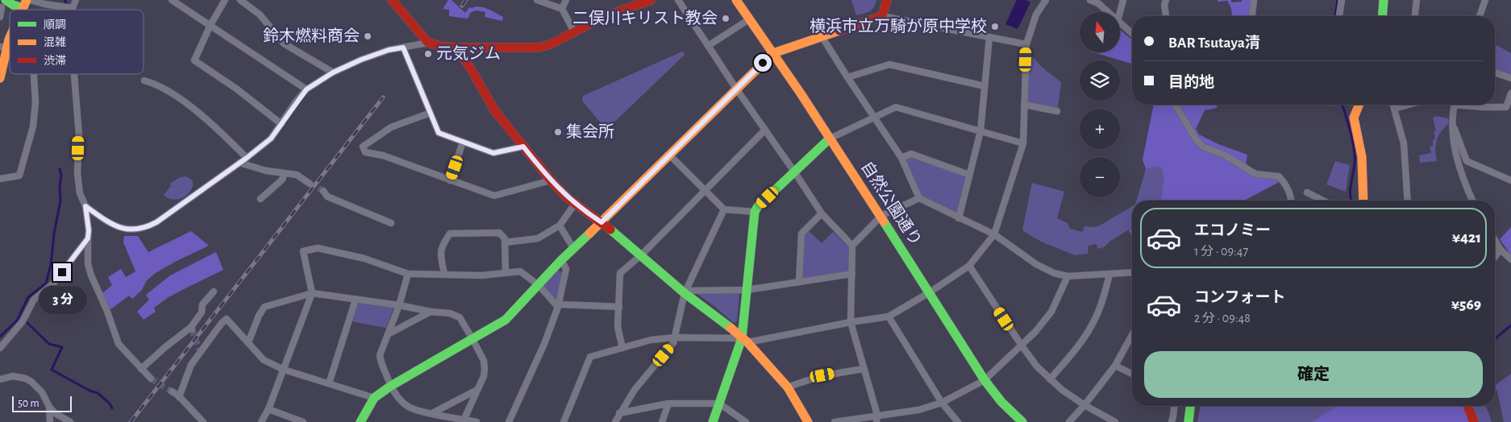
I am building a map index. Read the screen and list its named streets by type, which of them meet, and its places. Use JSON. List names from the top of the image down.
{
  "streets": {
    "street": ["自然公園通り"]
  },
  "places": [
    "二俣川キリスト教会",
    "横浜市立万騎が原中学校",
    "鈴木燃料商会",
    "元気ジム",
    "集会所"
  ],
  "legend": ["順調", "混雑", "渋滞"],
  "scale_bar": "50 m",
  "north": "top",
  "page": {
    "map_buttons": ["+", "−"],
    "banner": ["BAR Tsutaya清", "目的地"],
    "list": [
      {
        "name": "エコノミー",
        "note": "1 分 · 09:47",
        "value": "¥421"
      },
      {
        "name": "コンフォート",
        "note": "2 分 · 09:48",
        "value": "¥569"
      }
    ],
    "bubble": "3 分",
    "buttons": "確定",
    "scale": "50 m"
  }
}
